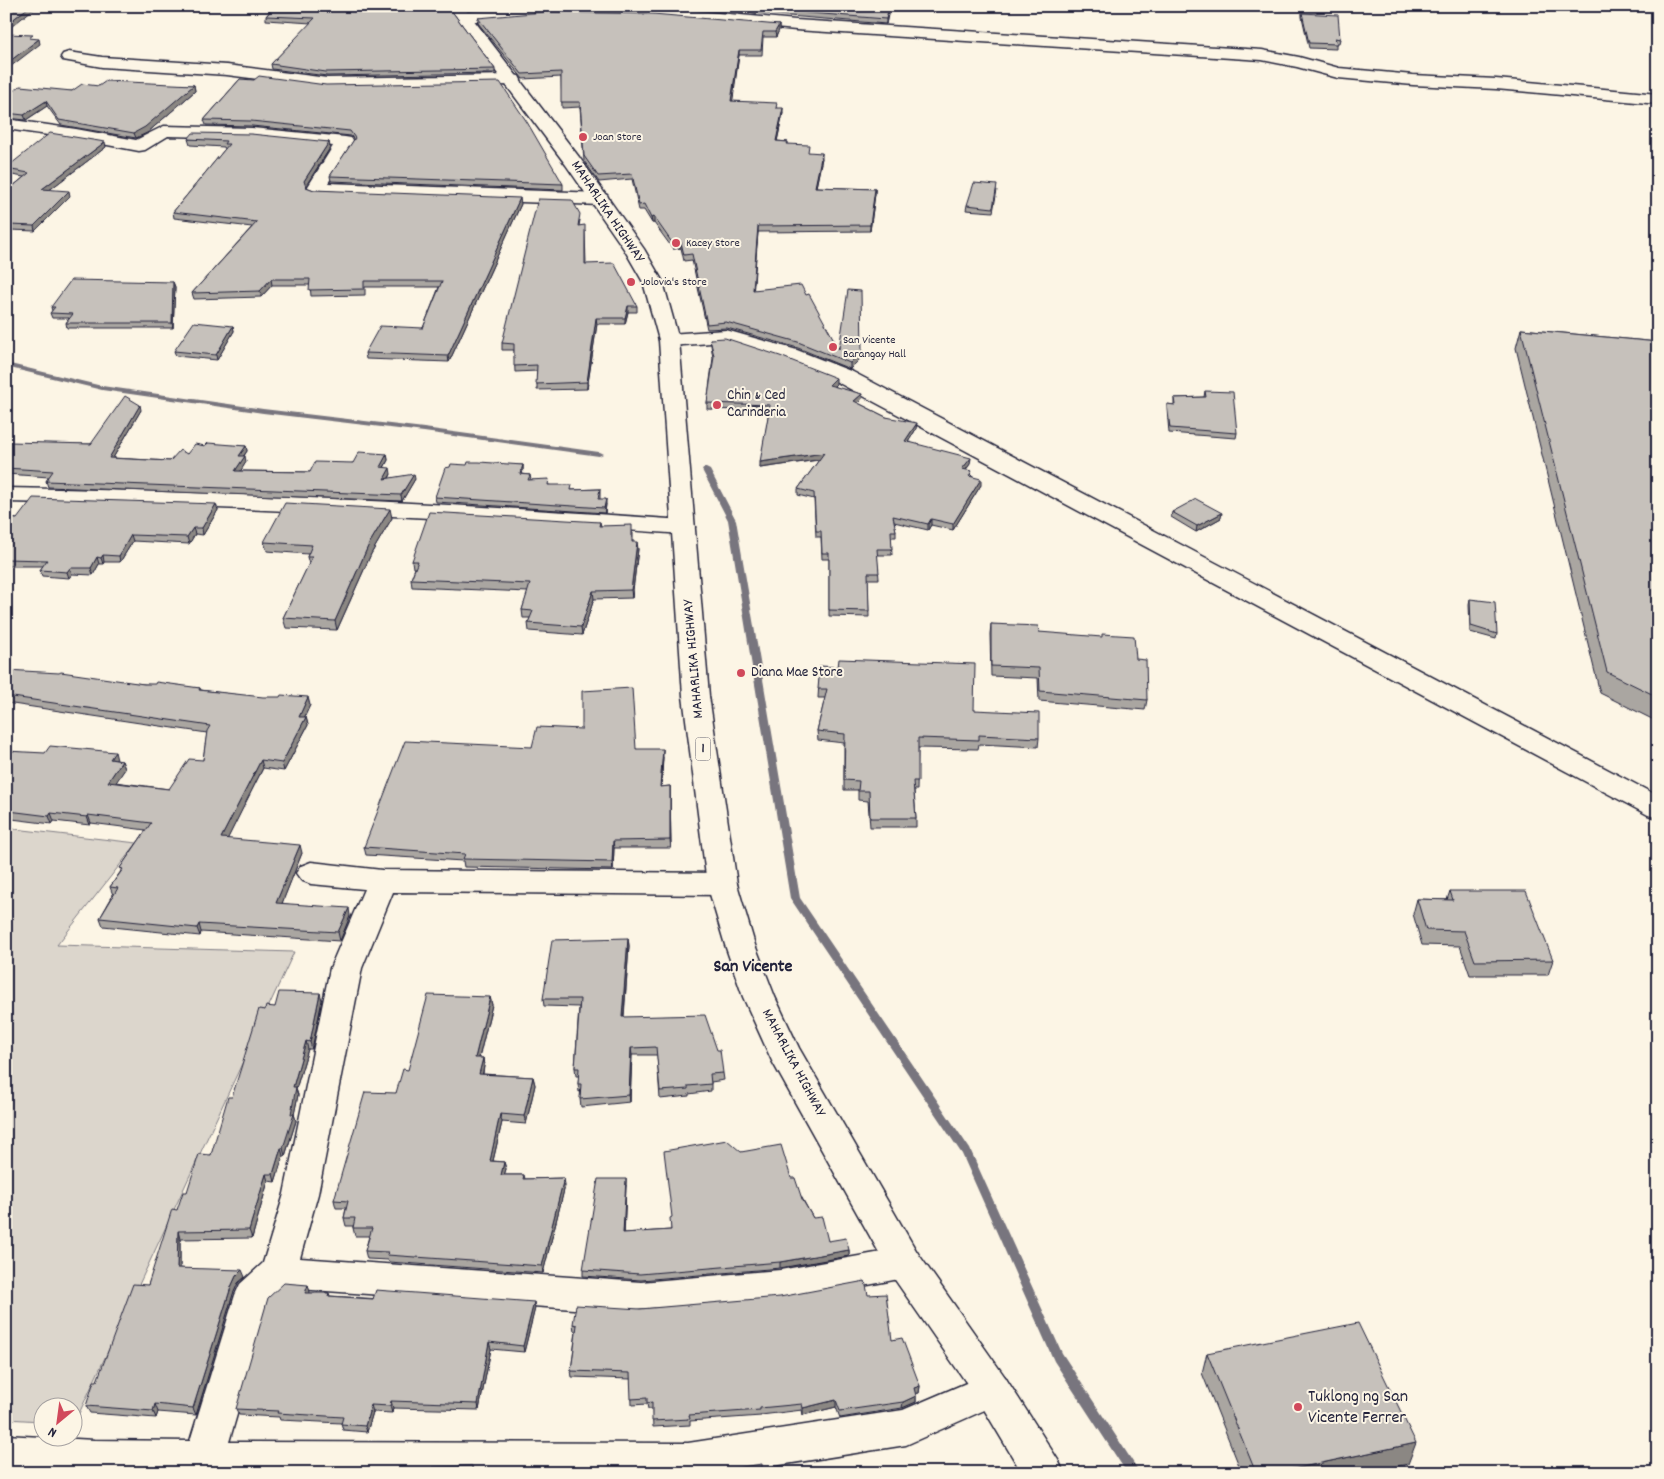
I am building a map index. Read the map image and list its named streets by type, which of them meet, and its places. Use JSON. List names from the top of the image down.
{
  "streets": {
    "main road": ["MAHARLIKA HIGHWAY", "1"]
  },
  "districts": ["San Vicente"],
  "places": [
    "Joan Store",
    "Kacey Store",
    "Jolovia's Store",
    "San Vicente Barangay Hall",
    "Chin & Ced Carinderia",
    "Diana Mae Store",
    "Tuklong ng San Vicente Ferrer"
  ],
  "north": "bottom left"
}
